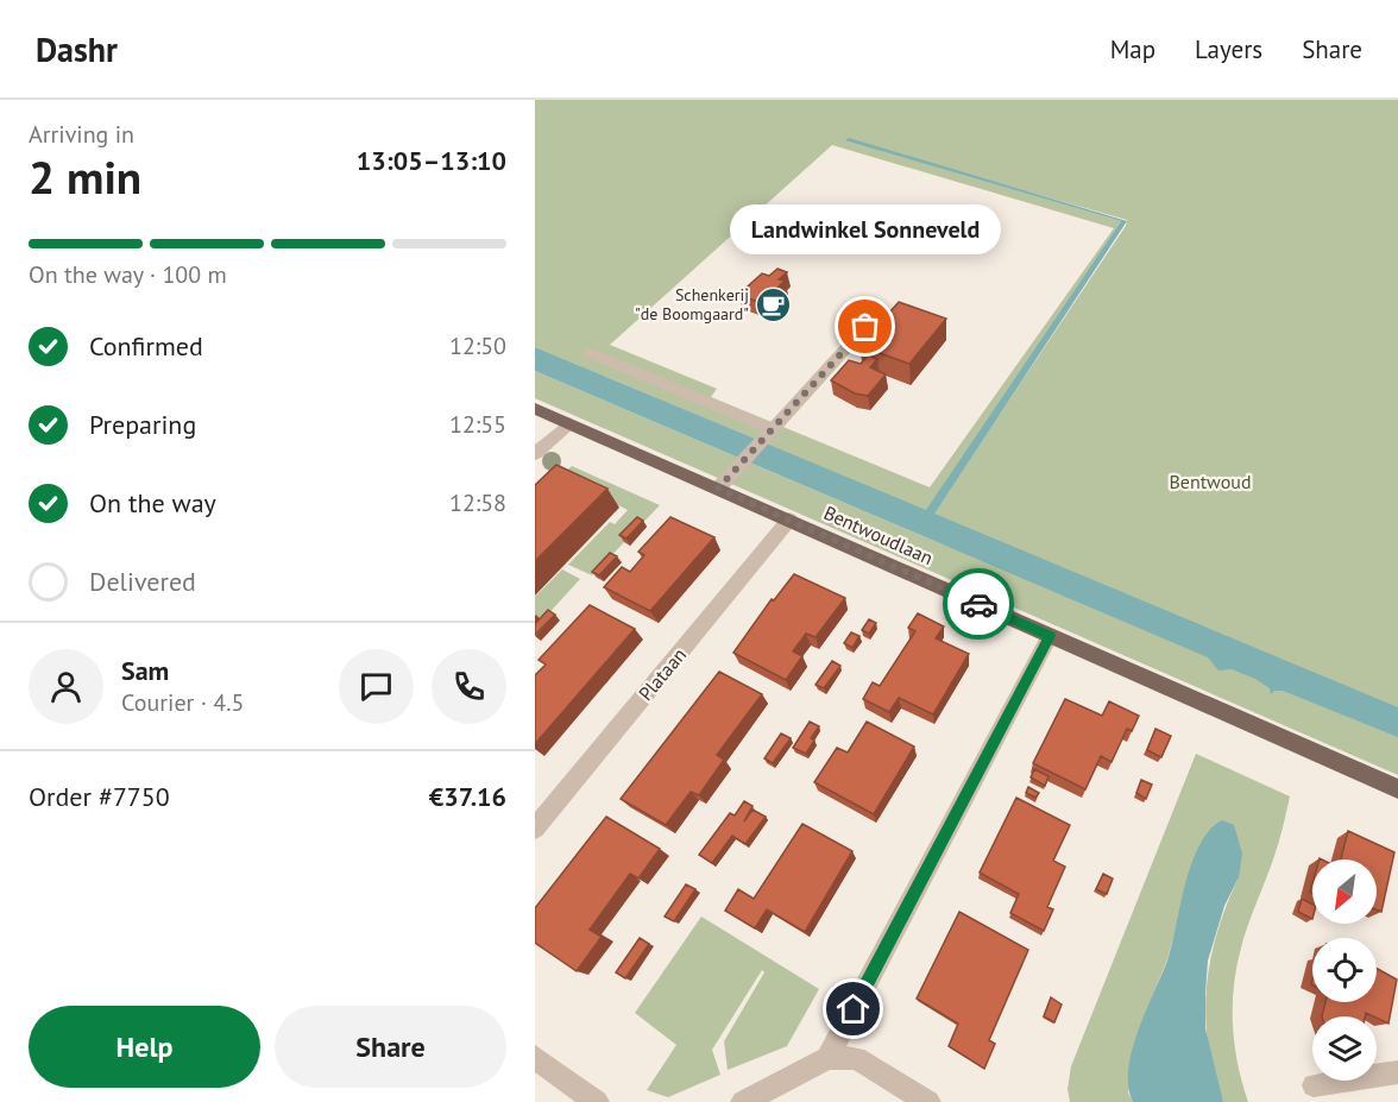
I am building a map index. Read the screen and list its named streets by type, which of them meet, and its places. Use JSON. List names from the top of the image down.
{
  "streets": {
    "main road": ["Bentwoudlaan"],
    "street": ["Plataan"]
  },
  "crossings": [
    ["Bentwoudlaan", "Plataan"]
  ],
  "parks": ["Bentwoud"],
  "places": {
    "cafe": ["Schenkerij \"de Boomgaard\""],
    "other": ["Landwinkel Sonneveld"]
  },
  "north": "bottom left",
  "page": {
    "header": "Dashr",
    "nav": ["Map", "Layers", "Share"],
    "heading": ["2 min", "Arriving in", "13:05–13:10"],
    "panel": [
      "Sam",
      "Courier · 4.5",
      "Order #7750",
      "€37.16"
    ],
    "bubble": "Landwinkel Sonneveld",
    "bar": "On the way · 100 m",
    "list": [
      ["Confirmed", "12:50"],
      ["Preparing", "12:55"],
      ["On the way", "12:58"],
      "Delivered"
    ],
    "buttons": ["Help", "Share"]
  }
}
